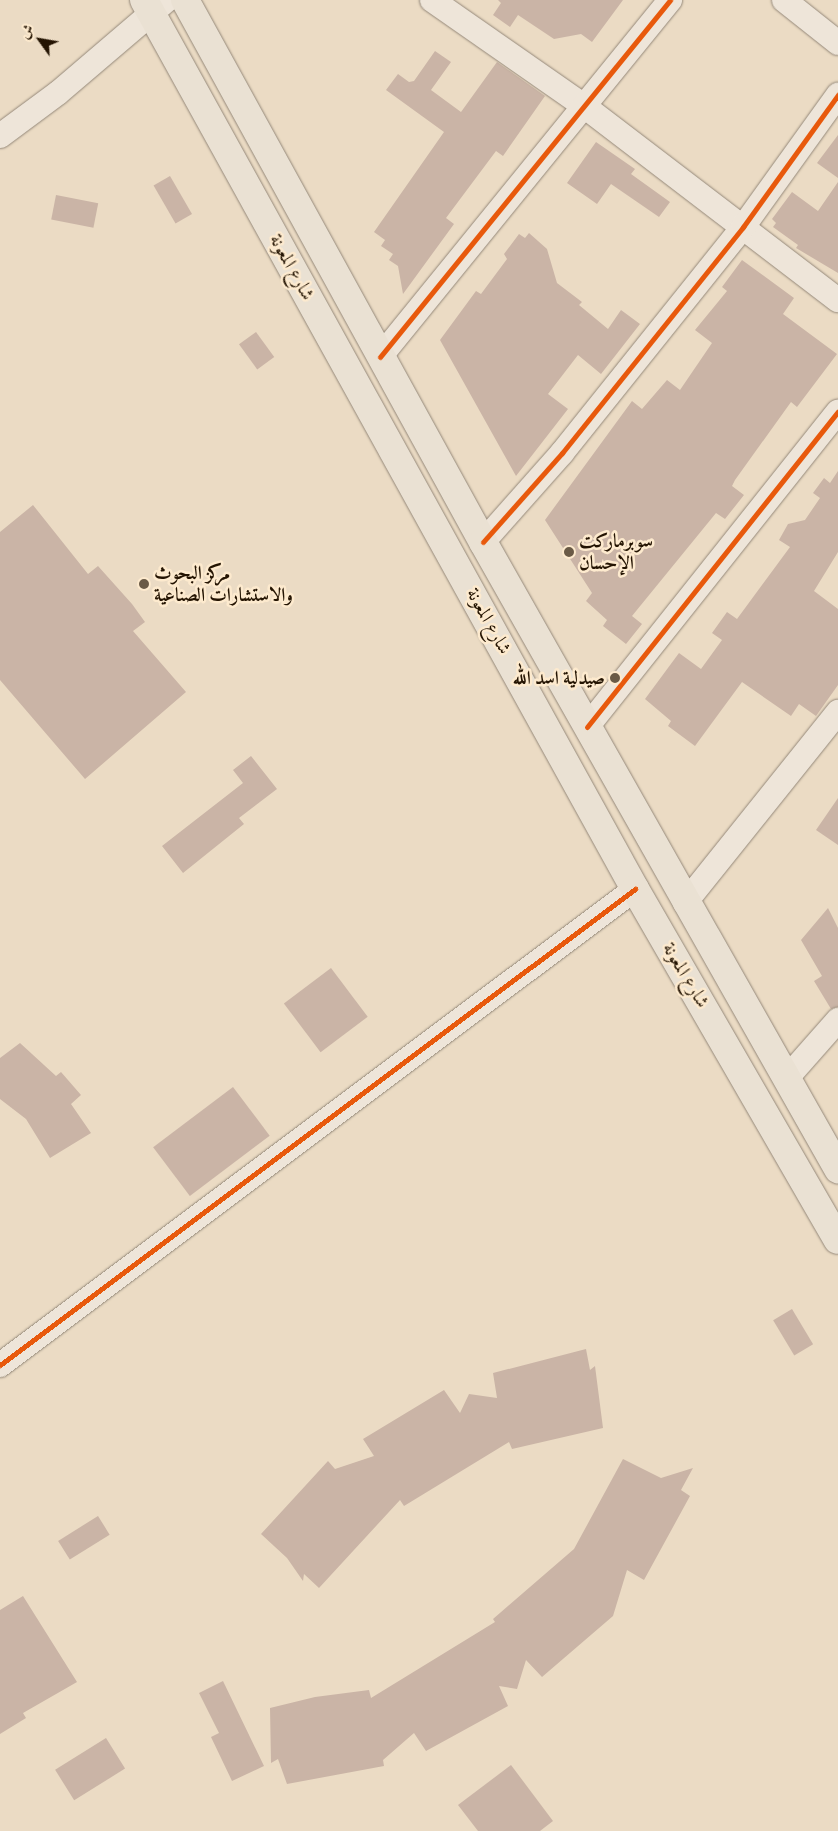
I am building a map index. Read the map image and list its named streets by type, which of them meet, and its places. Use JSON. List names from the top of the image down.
{
  "streets": {
    "highway": ["شارع المعونة"]
  },
  "places": ["سوبرماركت الإحسان", "مركز البحوث والاستشارات الصناعية", "صيدلية اسد الله"],
  "north": "top left"
}
